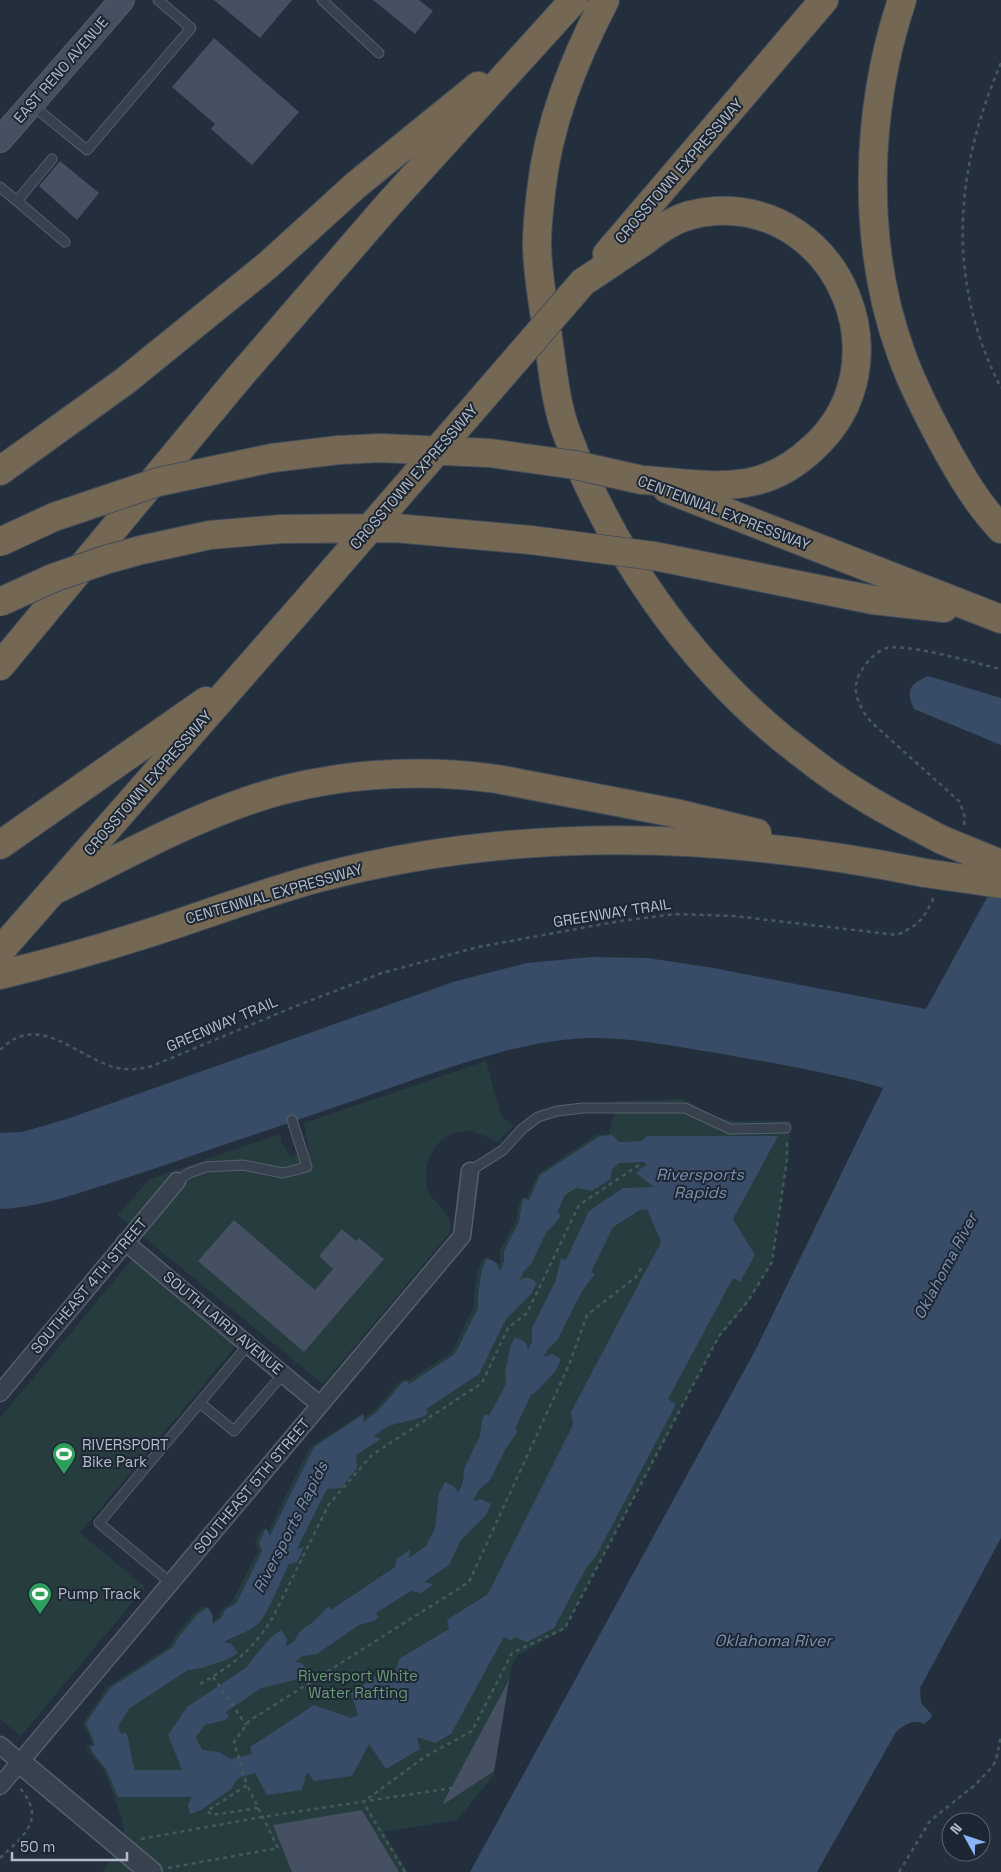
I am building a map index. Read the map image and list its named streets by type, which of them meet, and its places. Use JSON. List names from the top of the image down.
{
  "streets": {
    "highway": ["CROSSTOWN EXPRESSWAY", "CENTENNIAL EXPRESSWAY"],
    "main road": ["EAST RENO AVENUE"],
    "street": ["SOUTHEAST 4TH STREET", "SOUTH LAIRD AVENUE", "SOUTHEAST 5TH STREET"],
    "path": ["GREENWAY TRAIL"]
  },
  "crossings": [
    ["CENTENNIAL EXPRESSWAY", "GREENWAY TRAIL"],
    ["SOUTHEAST 4TH STREET", "SOUTH LAIRD AVENUE"],
    ["SOUTH LAIRD AVENUE", "SOUTHEAST 5TH STREET"]
  ],
  "water": ["Riversports Rapids", "Oklahoma River"],
  "parks": ["Riversport White Water Rafting"],
  "places": {
    "sports": ["RIVERSPORT Bike Park", "Pump Track"]
  },
  "scale_bar": "50 m",
  "north": "top left"
}
